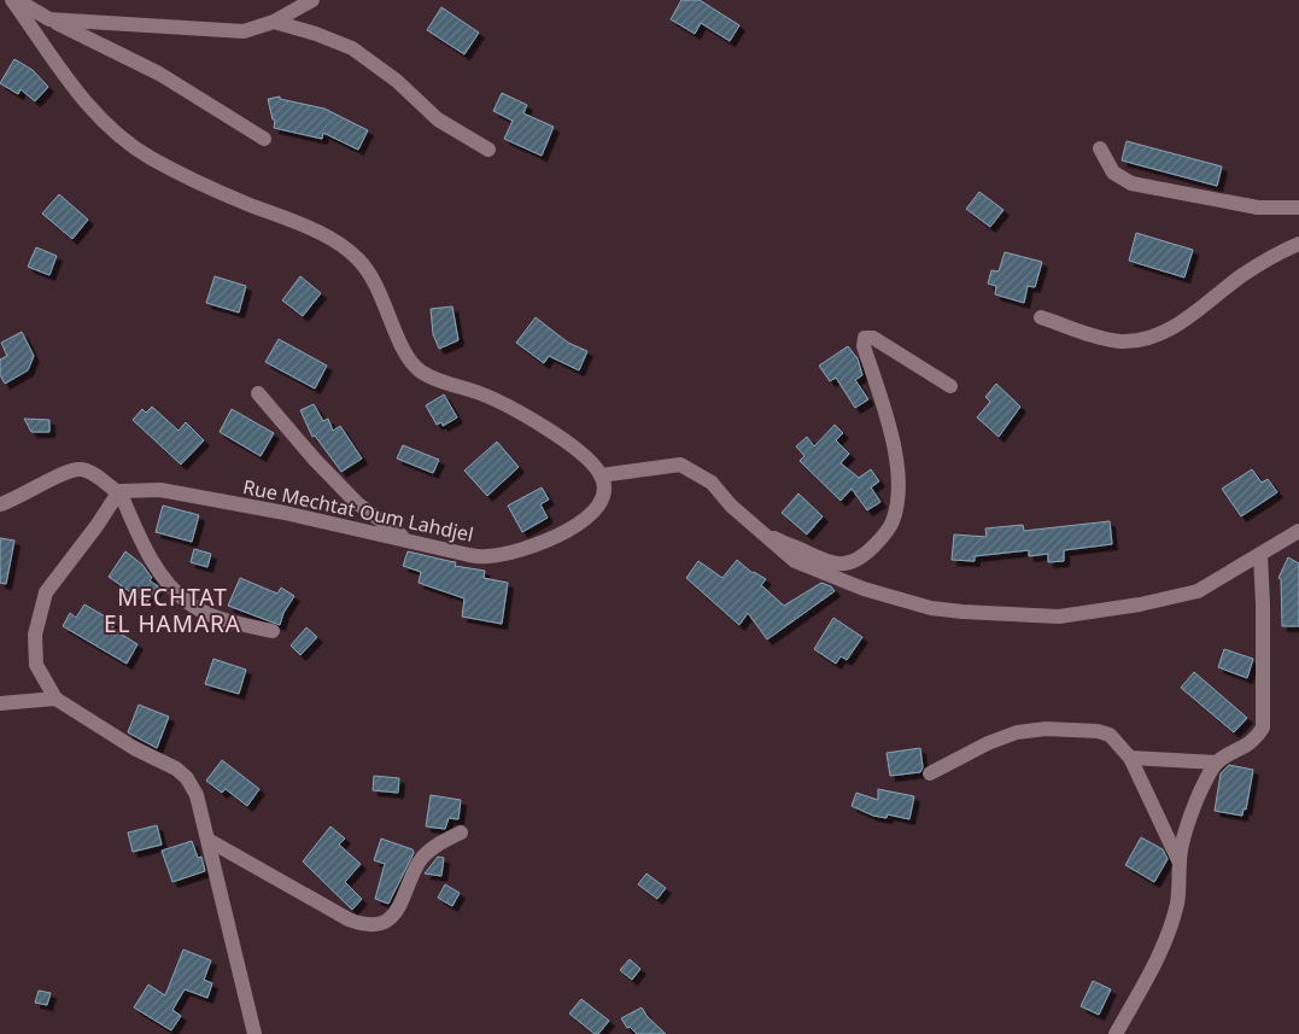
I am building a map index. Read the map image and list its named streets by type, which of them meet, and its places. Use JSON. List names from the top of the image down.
{
  "streets": {
    "street": ["Rue Mechtat Oum Lahdjel"]
  },
  "districts": ["MECHTAT EL HAMARA"]
}
